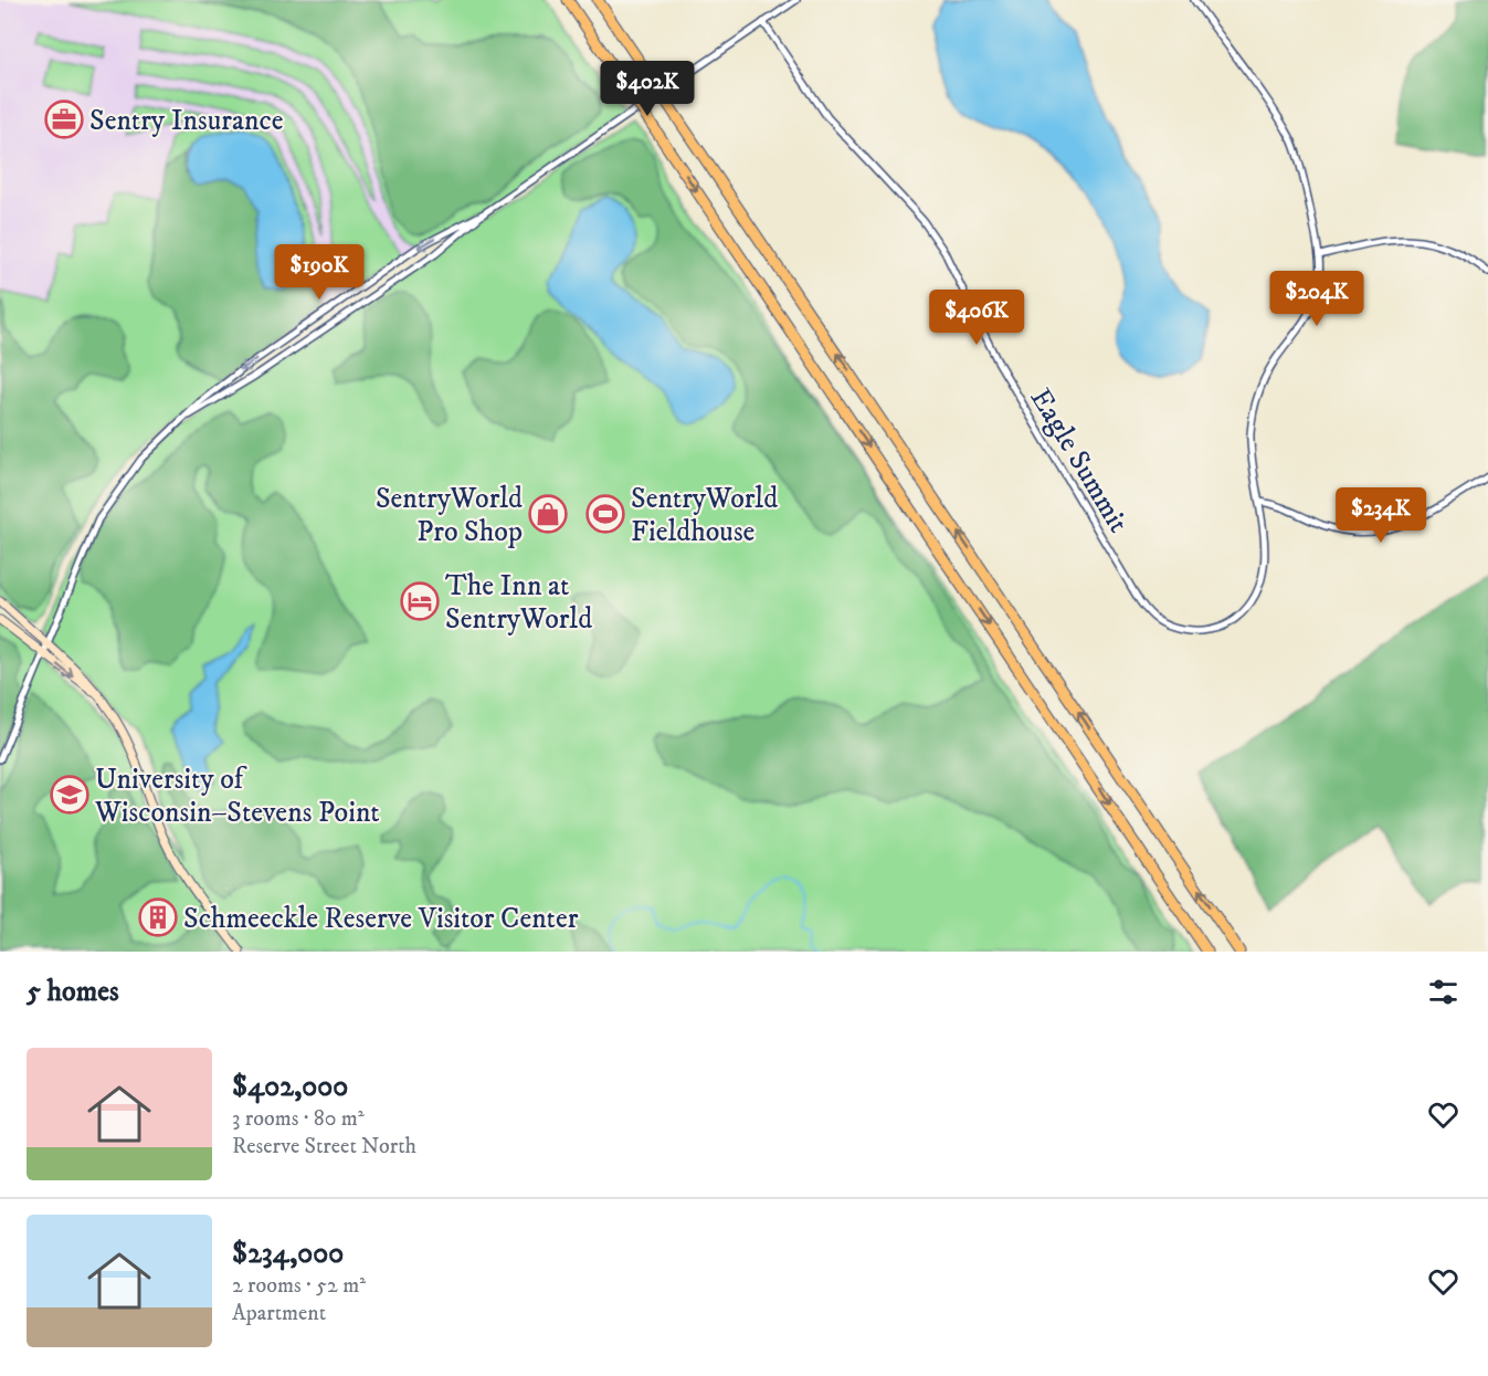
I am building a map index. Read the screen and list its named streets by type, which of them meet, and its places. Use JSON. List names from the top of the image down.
{
  "streets": {
    "street": ["Eagle Summit"]
  },
  "places": {
    "office": ["Sentry Insurance"],
    "shop": ["SentryWorld Pro Shop"],
    "sports": ["SentryWorld Fieldhouse"],
    "hotel": ["The Inn at SentryWorld"],
    "school or university": ["University of Wisconsin–Stevens Point"],
    "building": ["Schmeeckle Reserve Visitor Center"]
  },
  "page": {
    "price": [
      "$402K",
      "$190K",
      "$204K",
      "$406K",
      "$234K"
    ],
    "heading": "5 homes",
    "list": [
      {
        "name": "$402,000",
        "note": "3 rooms · 80 m² · Reserve Street North"
      },
      {
        "name": "$234,000",
        "note": "2 rooms · 52 m² · Apartment"
      }
    ]
  }
}
